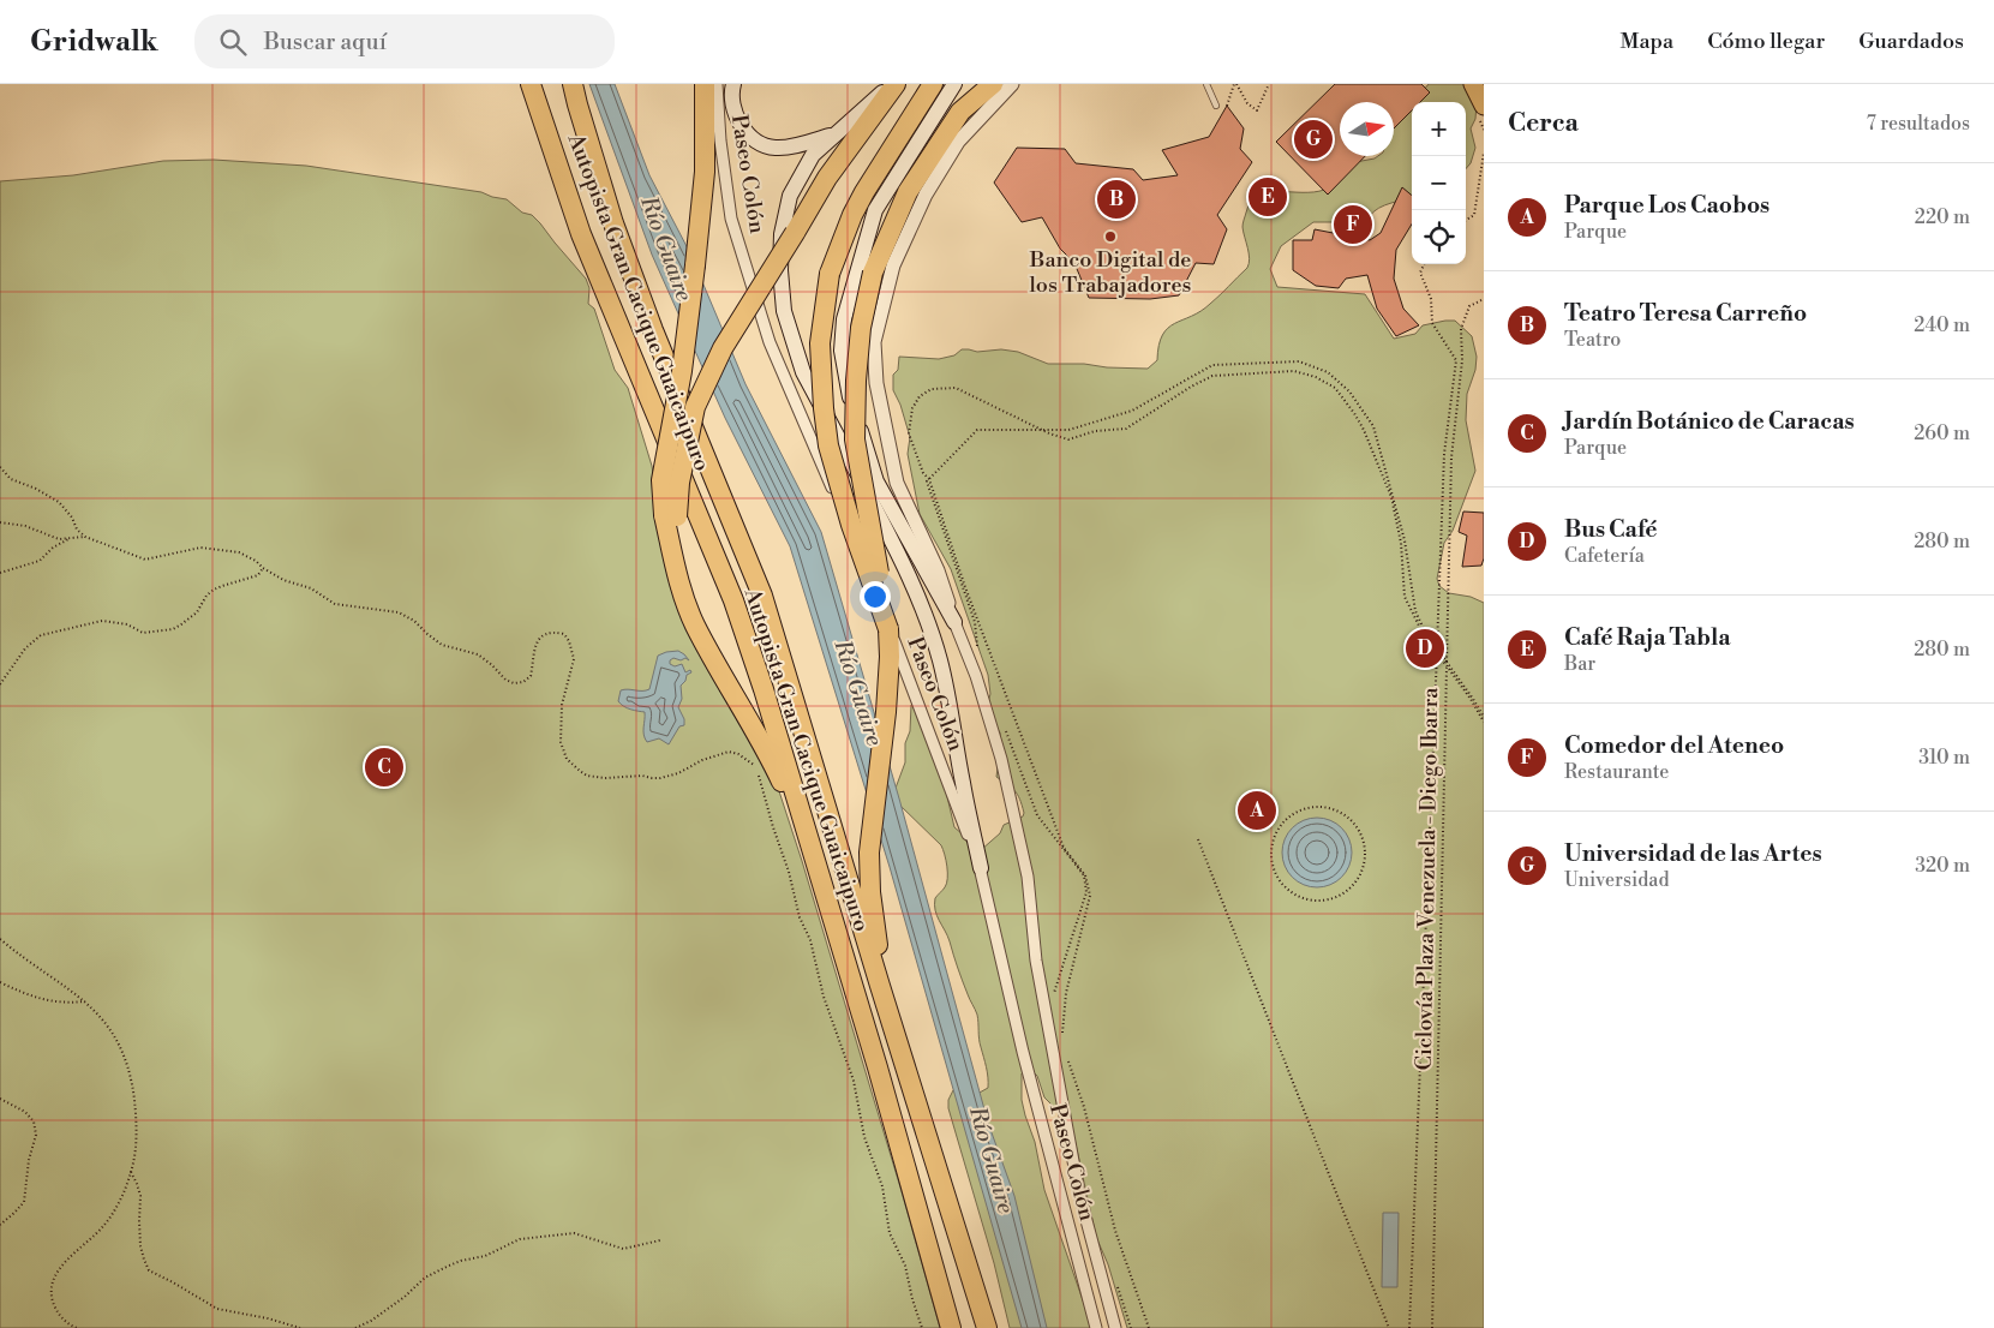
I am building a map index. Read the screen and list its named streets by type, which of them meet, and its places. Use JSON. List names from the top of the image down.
{
  "streets": {
    "highway": ["Autopista Gran Cacique Guaicaipuro"],
    "street": ["Paseo Colón"],
    "path": ["Ciclovía Plaza Venezuela - Diego Ibarra"]
  },
  "water": ["Río Guaire"],
  "places": ["Banco Digital de los Trabajadores"],
  "north": "right",
  "page": {
    "header": "Gridwalk",
    "search": "Buscar aquí",
    "nav": ["Mapa", "Cómo llegar", "Guardados"],
    "heading": ["Cerca", "7 resultados"],
    "map_buttons": ["+", "−"],
    "pins": [
      "G",
      "E",
      "B",
      "F",
      "D",
      "C",
      "A"
    ],
    "list": [
      {
        "mark": "A",
        "name": "Parque Los Caobos",
        "note": "Parque",
        "value": "220 m"
      },
      {
        "mark": "B",
        "name": "Teatro Teresa Carreño",
        "note": "Teatro",
        "value": "240 m"
      },
      {
        "mark": "C",
        "name": "Jardín Botánico de Caracas",
        "note": "Parque",
        "value": "260 m"
      },
      {
        "mark": "D",
        "name": "Bus Café",
        "note": "Cafetería",
        "value": "280 m"
      },
      {
        "mark": "E",
        "name": "Café Raja Tabla",
        "note": "Bar",
        "value": "280 m"
      },
      {
        "mark": "F",
        "name": "Comedor del Ateneo",
        "note": "Restaurante",
        "value": "310 m"
      },
      {
        "mark": "G",
        "name": "Universidad de las Artes",
        "note": "Universidad",
        "value": "320 m"
      }
    ]
  }
}
